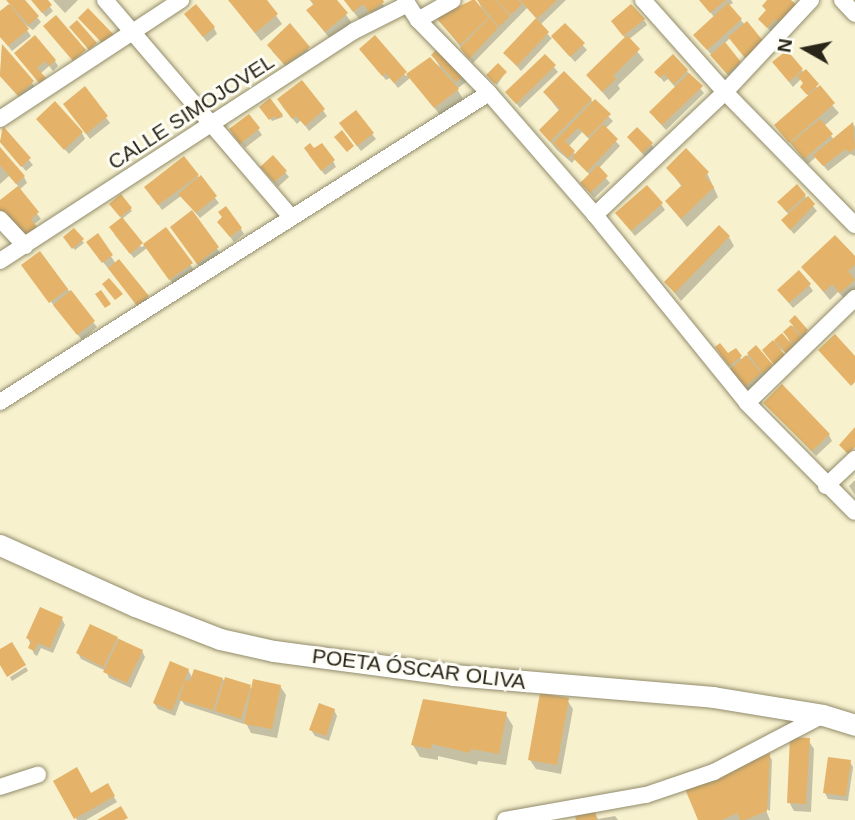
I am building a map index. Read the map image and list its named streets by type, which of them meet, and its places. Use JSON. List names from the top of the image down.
{
  "streets": {
    "street": ["CALLE SIMOJOVEL", "POETA ÓSCAR OLIVA"]
  },
  "north": "left"
}
